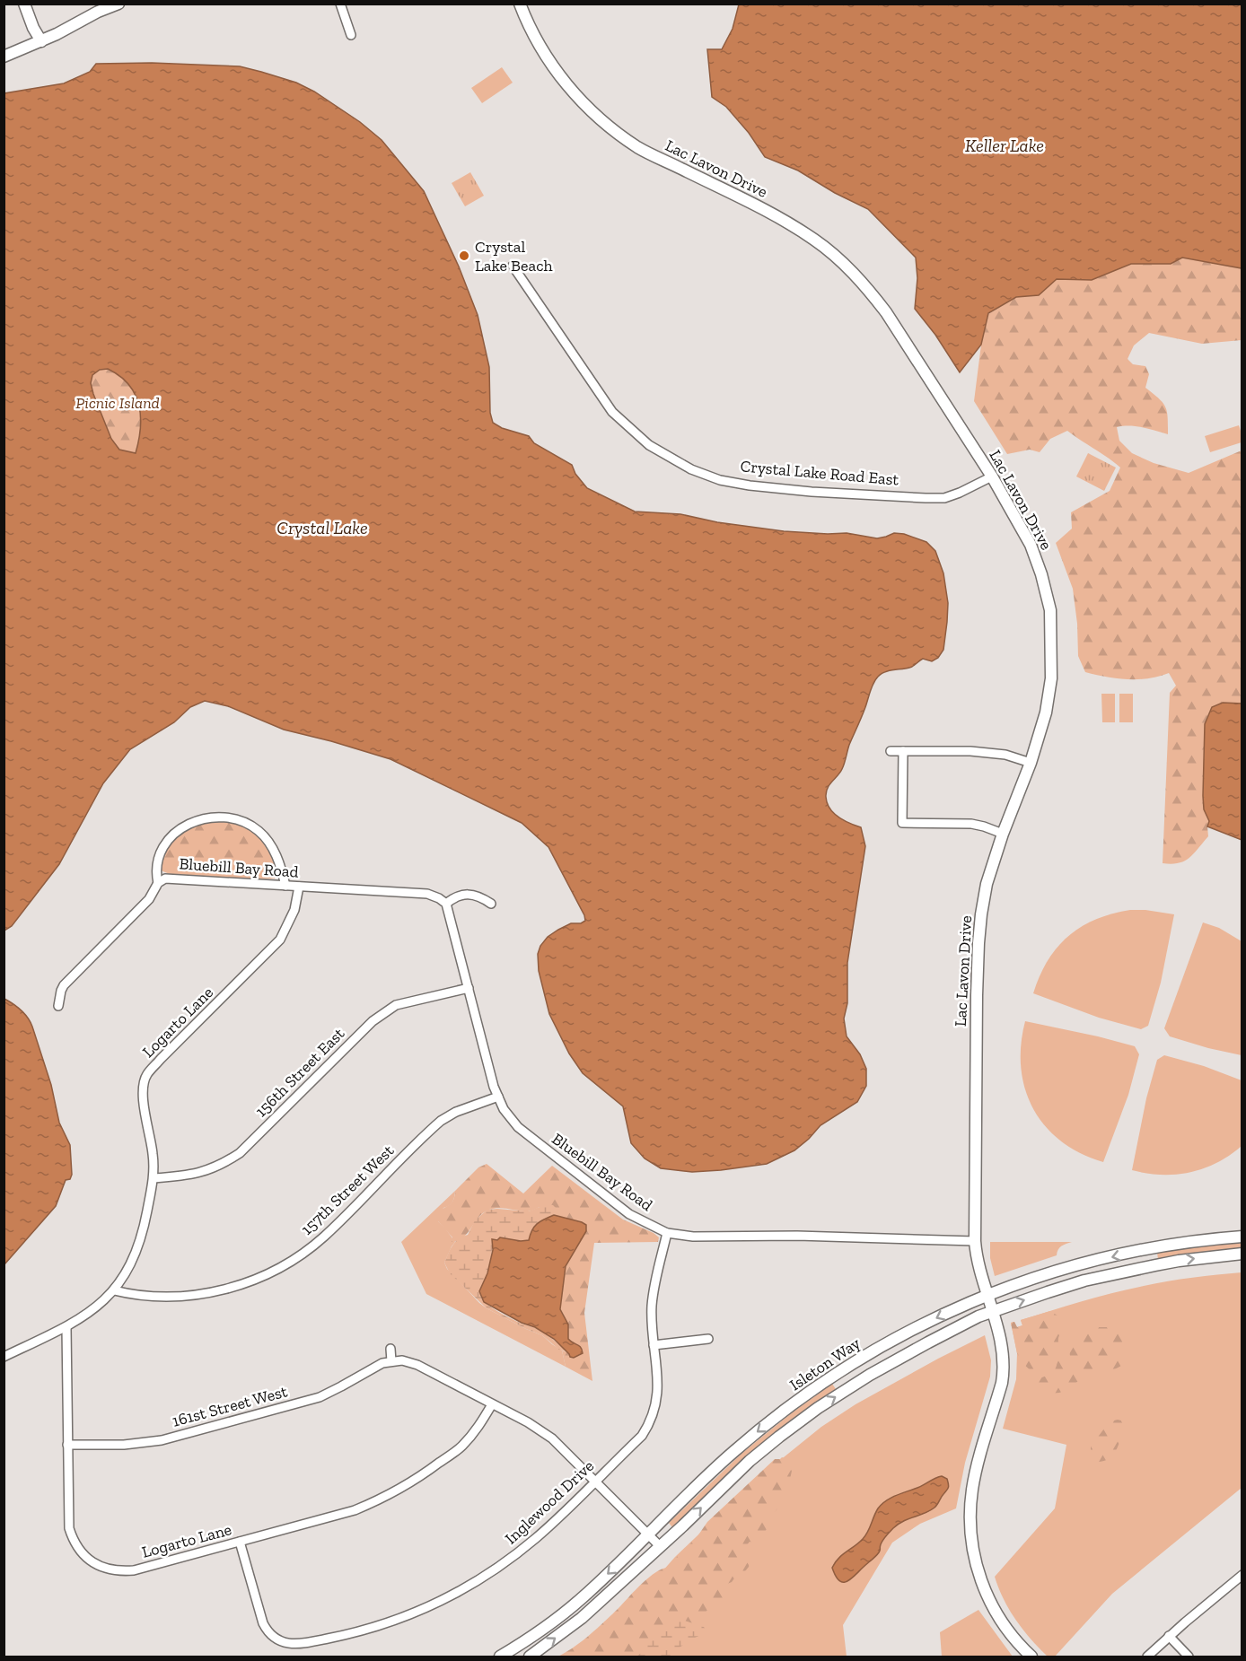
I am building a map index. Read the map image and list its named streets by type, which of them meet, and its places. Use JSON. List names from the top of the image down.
{
  "streets": {
    "street": [
      "Lac Lavon Drive",
      "Crystal Lake Road East",
      "Bluebill Bay Road",
      "Logarto Lane",
      "156th Street East",
      "157th Street West",
      "Isleton Way",
      "161st Street West",
      "Inglewood Drive"
    ]
  },
  "crossings": [
    ["Lac Lavon Drive", "Crystal Lake Road East"],
    ["Lac Lavon Drive", "Bluebill Bay Road"],
    ["Lac Lavon Drive", "Isleton Way"],
    ["Bluebill Bay Road", "Logarto Lane"],
    ["Bluebill Bay Road", "156th Street East"],
    ["Bluebill Bay Road", "157th Street West"],
    ["Bluebill Bay Road", "Inglewood Drive"],
    ["Logarto Lane", "156th Street East"],
    ["Logarto Lane", "157th Street West"],
    ["Logarto Lane", "161st Street West"],
    ["Logarto Lane", "Inglewood Drive"],
    ["Isleton Way", "161st Street West"],
    ["161st Street West", "Inglewood Drive"]
  ],
  "water": ["Keller Lake", "Crystal Lake"],
  "parks": ["Picnic Island"],
  "places": ["Crystal Lake Beach"]
}
